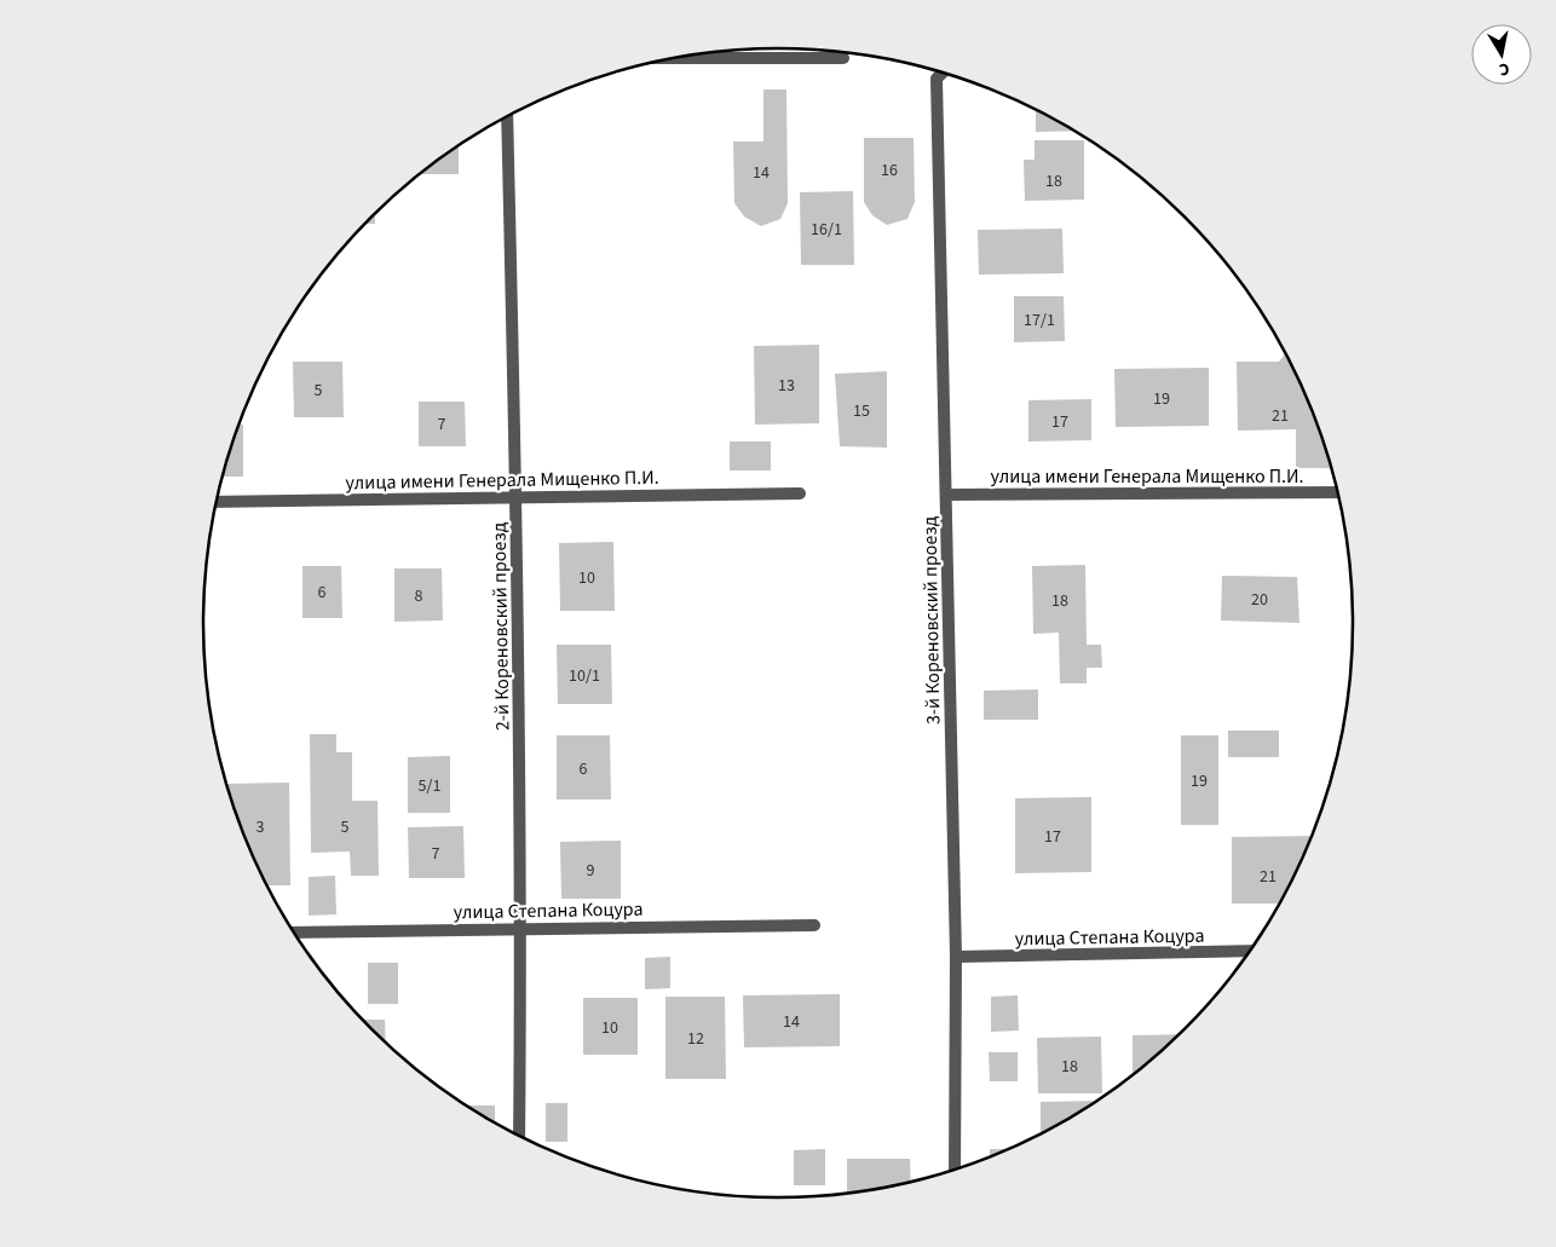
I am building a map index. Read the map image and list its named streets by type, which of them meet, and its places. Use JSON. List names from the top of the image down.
{
  "streets": {
    "street": [
      "улица имени Генерала Мищенко П.И.",
      "3-й Кореновский проезд",
      "2-й Кореновский проезд",
      "улица Степана Коцура"
    ]
  },
  "crossings": [
    ["улица имени Генерала Мищенко П.И.", "3-й Кореновский проезд"],
    ["улица имени Генерала Мищенко П.И.", "2-й Кореновский проезд"],
    ["3-й Кореновский проезд", "улица Степана Коцура"],
    ["2-й Кореновский проезд", "улица Степана Коцура"]
  ],
  "house_numbers": [
    "16",
    "14",
    "18",
    "16/1",
    "17/1",
    "13",
    "5",
    "19",
    "15",
    "21",
    "17",
    "7",
    "10",
    "6",
    "8",
    "20",
    "18",
    "10/1",
    "6",
    "19",
    "5/1",
    "3",
    "5",
    "17",
    "7",
    "9",
    "21",
    "14",
    "10",
    "12",
    "18"
  ],
  "north": "bottom"
}
